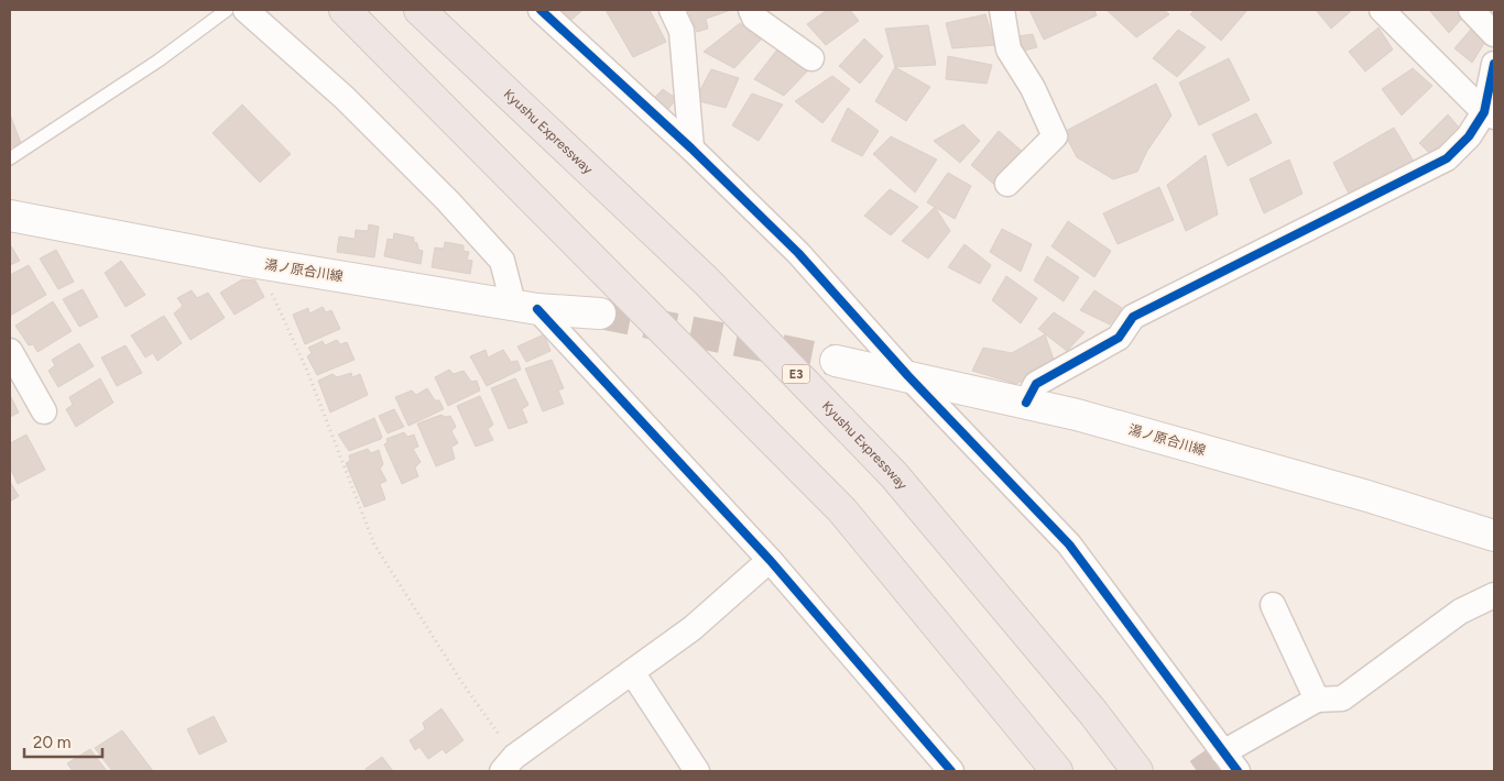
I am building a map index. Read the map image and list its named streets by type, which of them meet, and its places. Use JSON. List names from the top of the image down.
{
  "streets": {
    "highway": ["Kyushu Expressway", "E3"],
    "main road": ["湯ノ原合川線"]
  },
  "scale_bar": "20 m"
}
